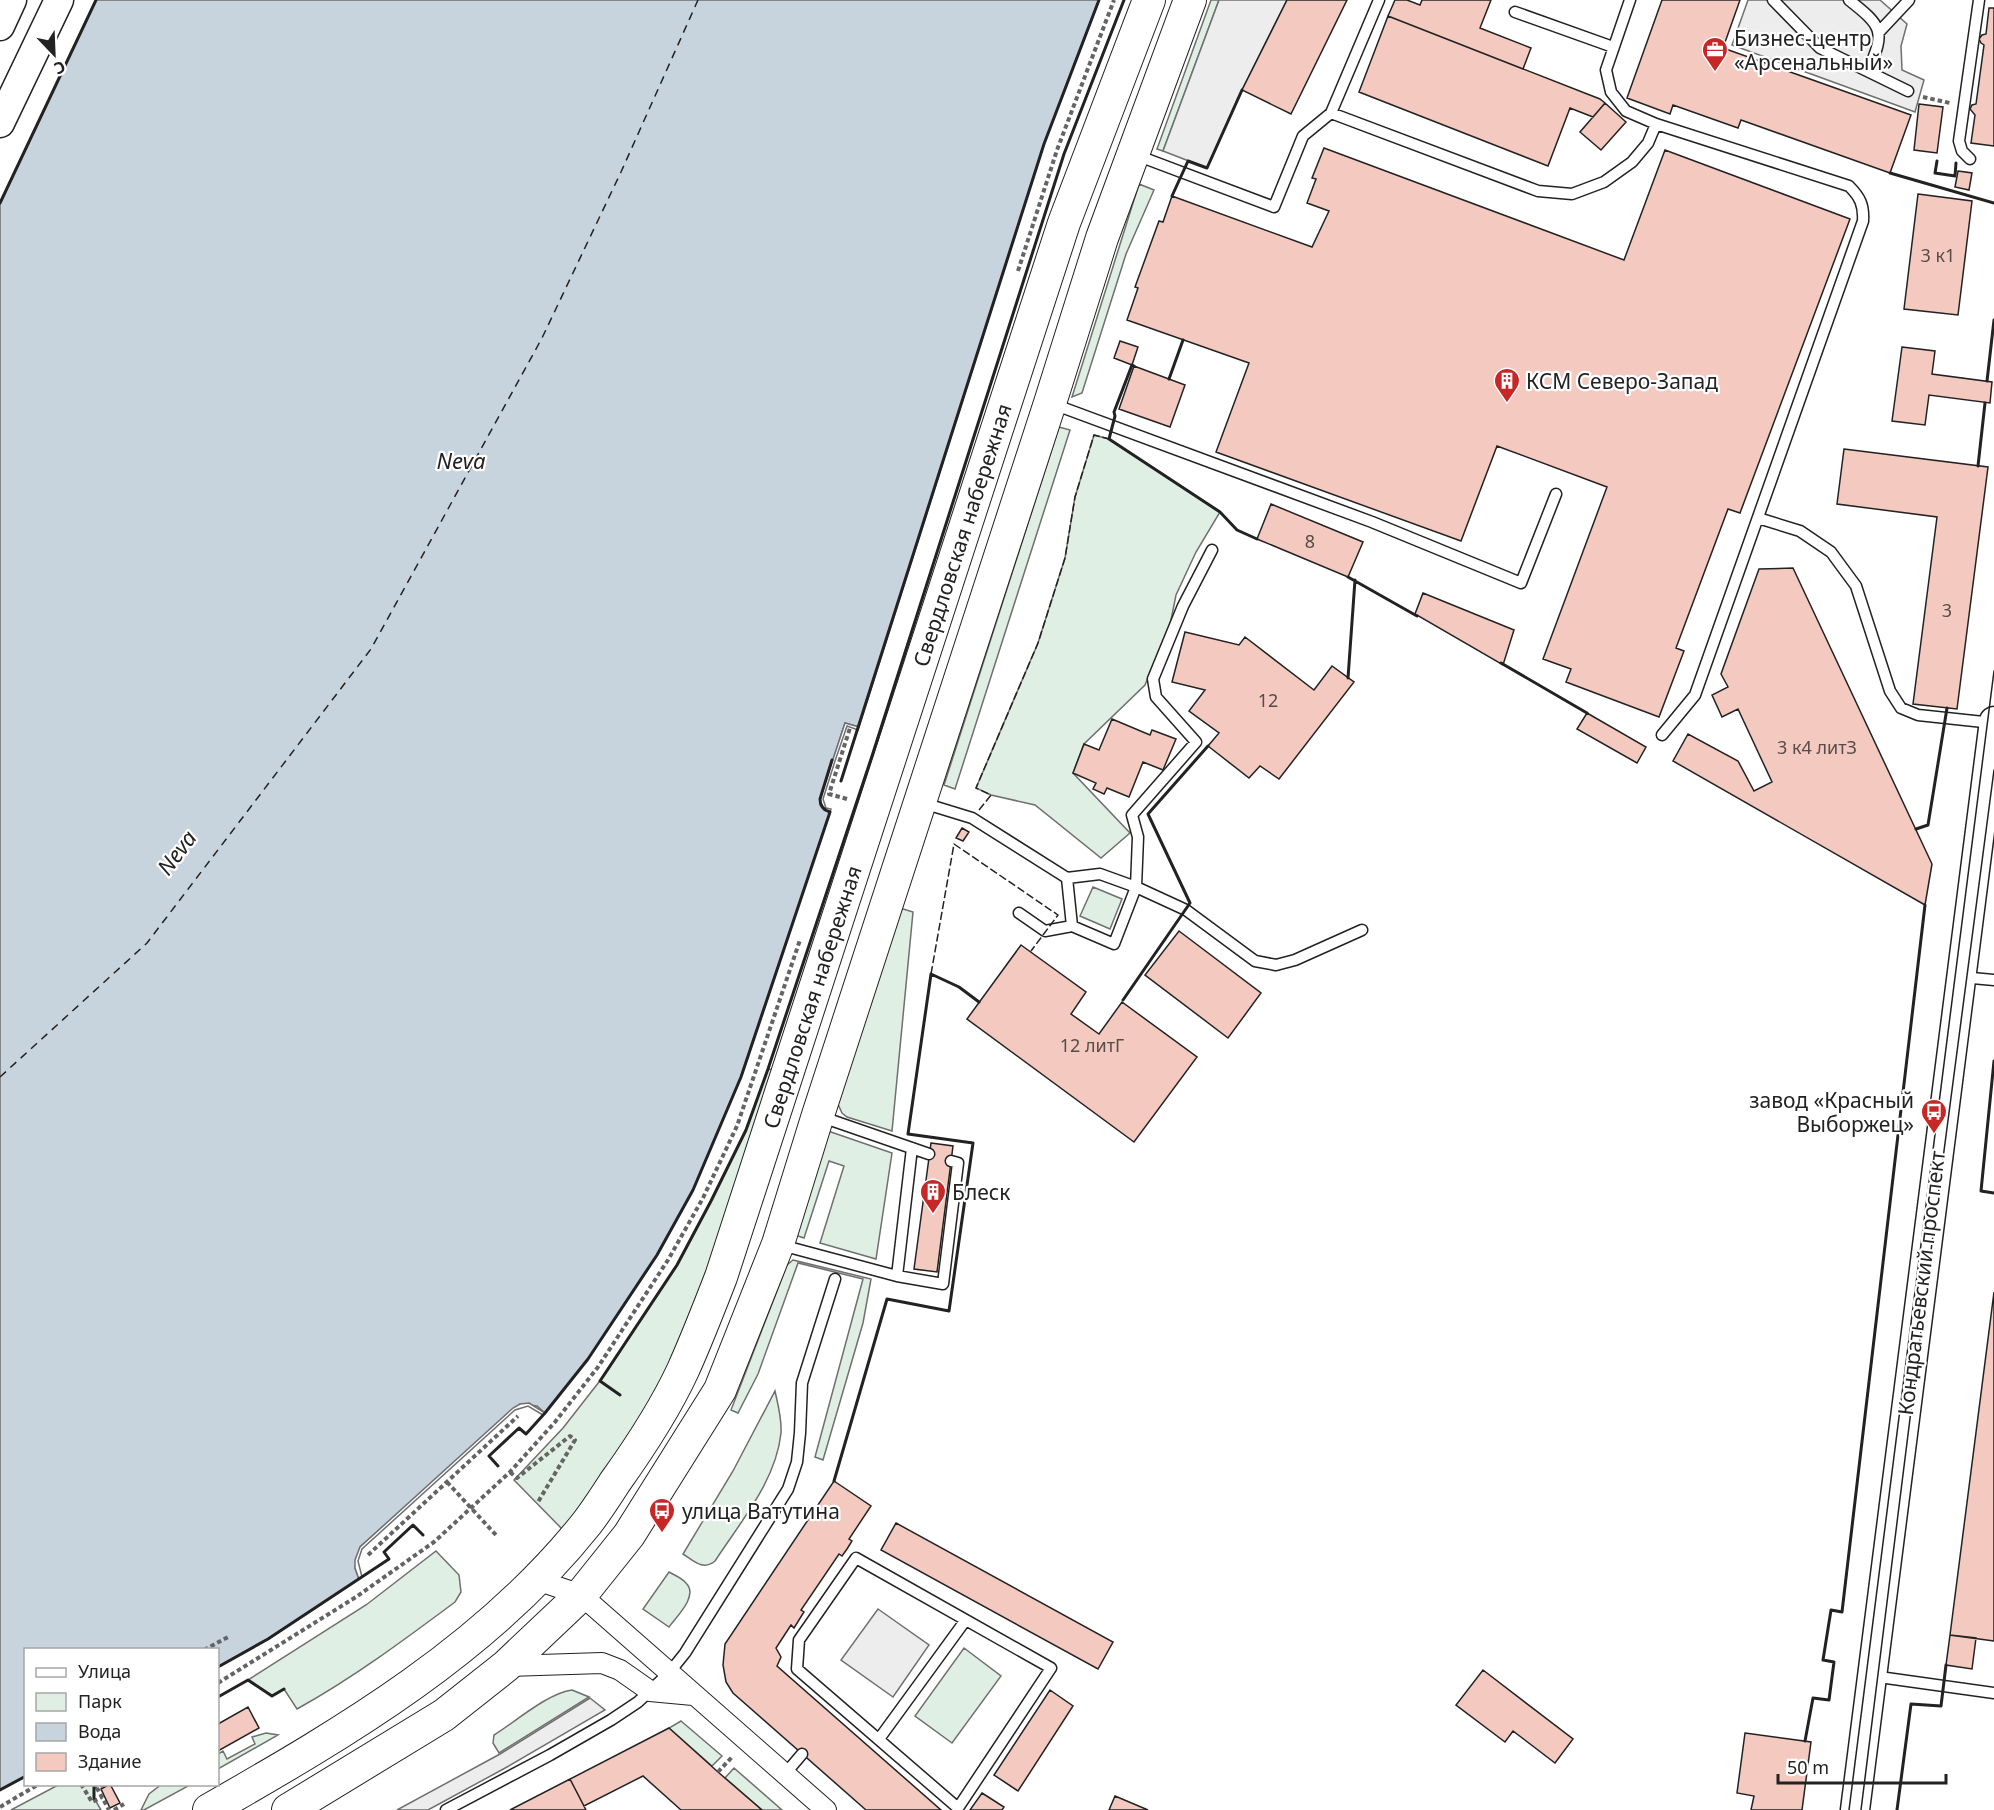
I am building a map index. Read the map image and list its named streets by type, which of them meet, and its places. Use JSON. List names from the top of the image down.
{
  "streets": {
    "main road": ["Свердловская набережная", "Кондратьевский проспект"]
  },
  "water": ["Neva"],
  "places": {
    "office": ["Бизнес-центр «Арсенальный»"],
    "building": ["КСМ Северо-Запад", "Блеск"],
    "bus stop": ["завод «Красный Выборжец»", "улица Ватутина"]
  },
  "house_numbers": [
    "3 к1",
    "8",
    "3",
    "12",
    "3 к4 литЗ",
    "12 литГ"
  ],
  "legend": [
    "Улица",
    "Парк",
    "Вода",
    "Здание"
  ],
  "scale_bar": "50 m",
  "north": "bottom right"
}
